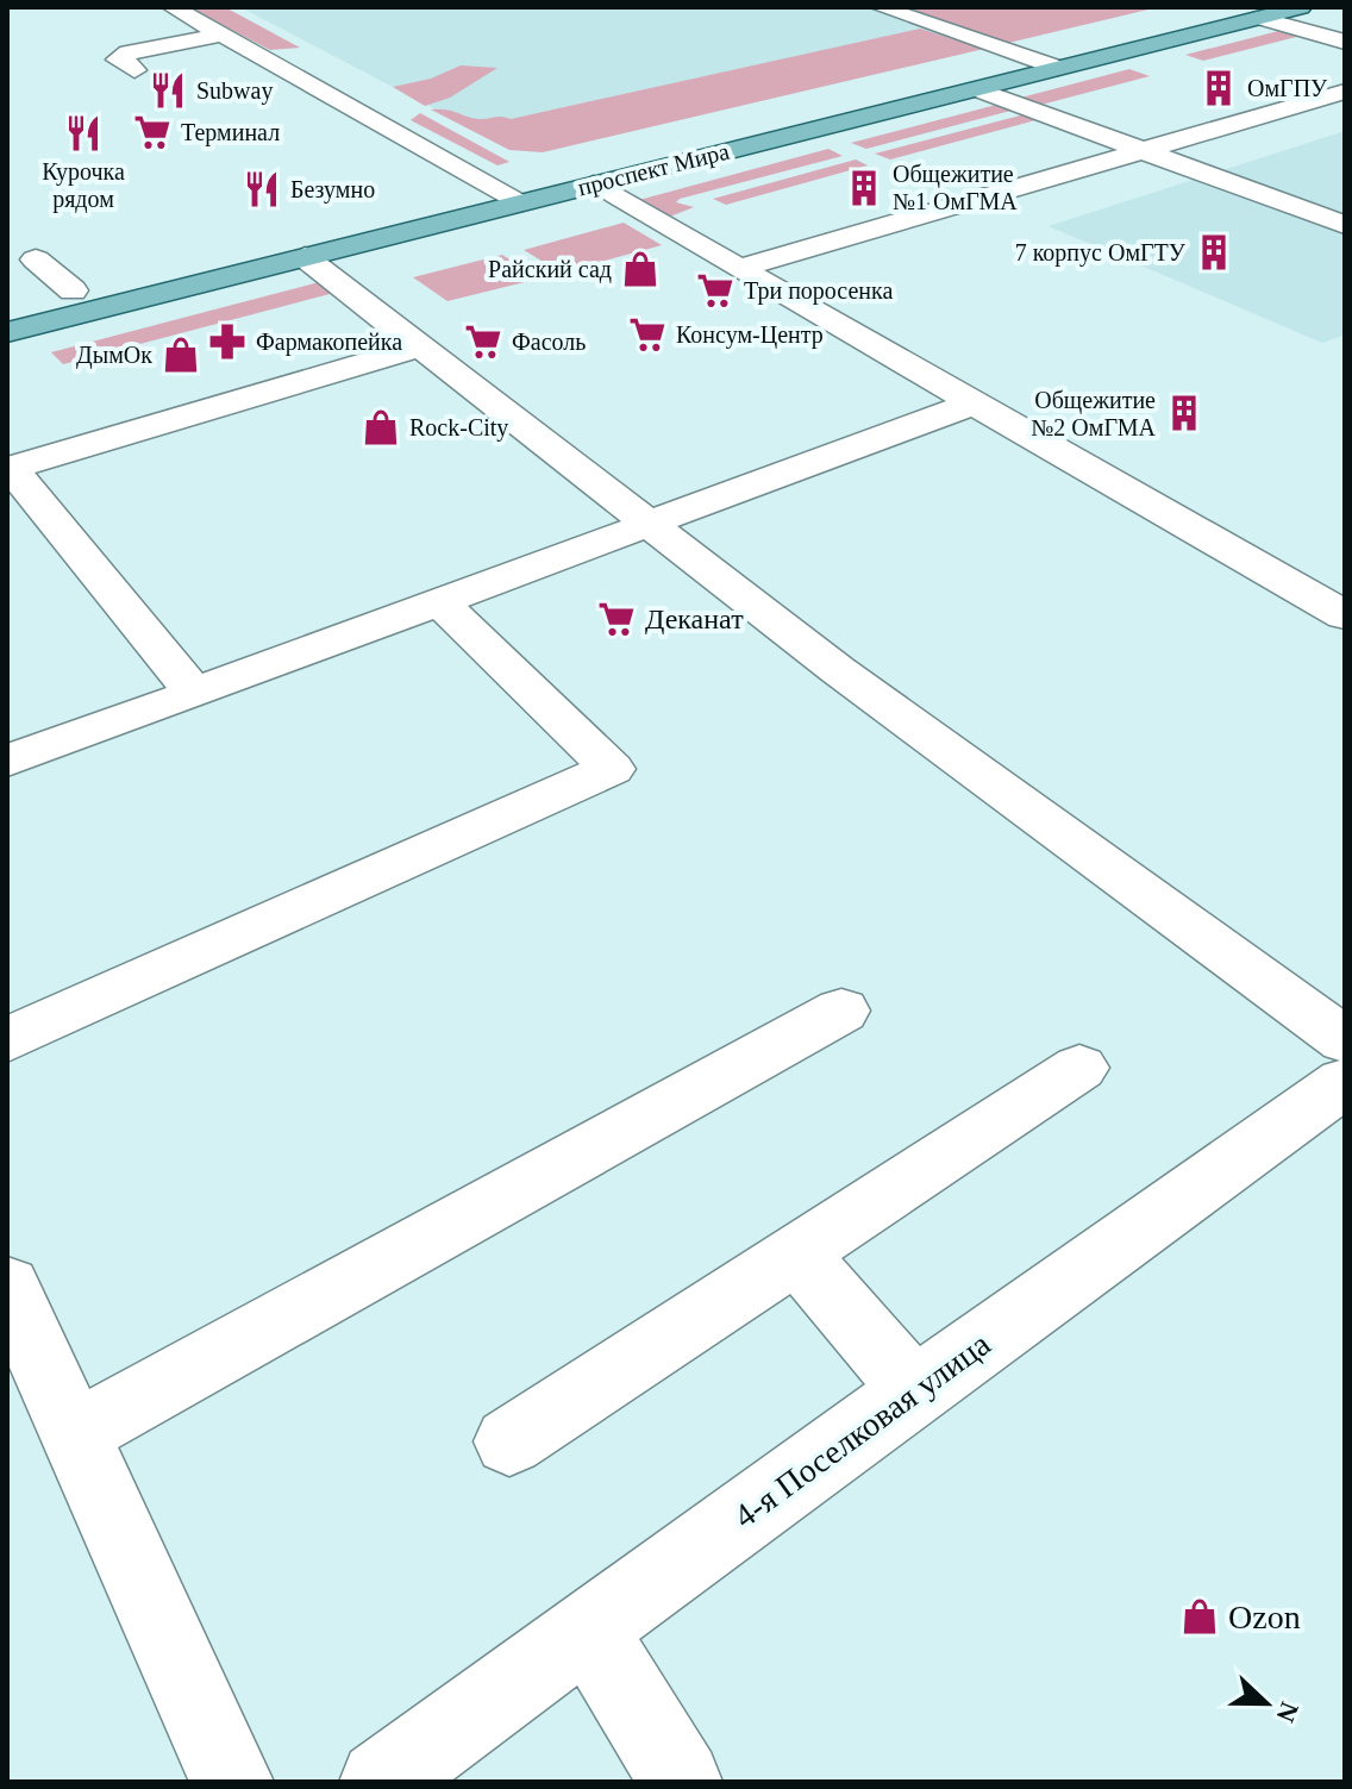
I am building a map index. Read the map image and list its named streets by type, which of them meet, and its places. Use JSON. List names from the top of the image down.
{
  "streets": {
    "main road": ["проспект Мира"],
    "street": ["4-я Поселковая улица"]
  },
  "places": {
    "building": [
      "ОмГПУ",
      "Общежитие №1 ОмГМА",
      "7 корпус ОмГТУ",
      "Общежитие №2 ОмГМА"
    ],
    "restaurant": ["Subway", "Курочка рядом", "Безумно"],
    "supermarket": [
      "Терминал",
      "Три поросенка",
      "Консум-Центр",
      "Фасоль",
      "Деканат"
    ],
    "shop": [
      "Райский сад",
      "ДымОк",
      "Rock-City",
      "Ozon"
    ],
    "pharmacy": ["Фармакопейка"]
  },
  "north": "right"
}
